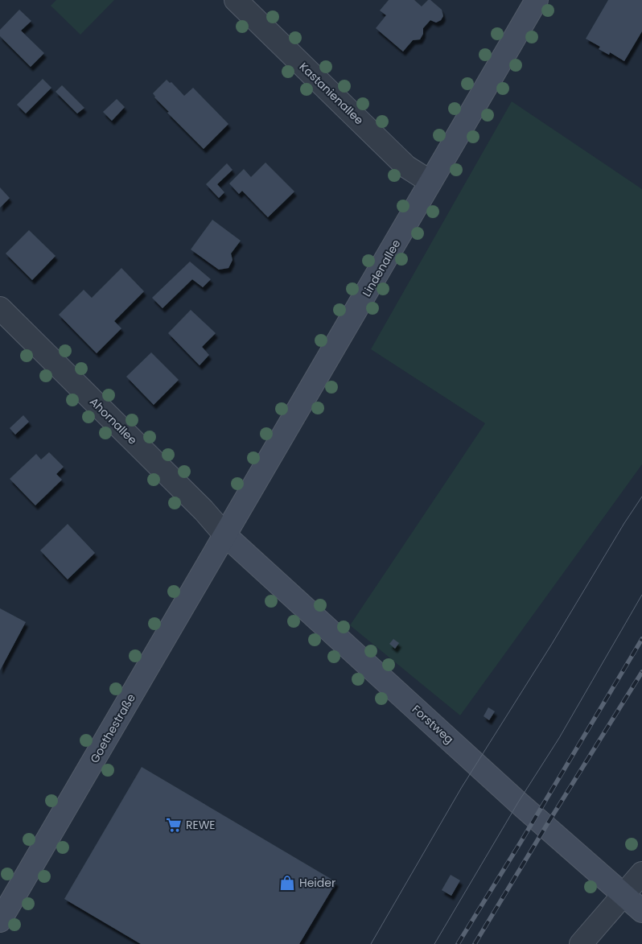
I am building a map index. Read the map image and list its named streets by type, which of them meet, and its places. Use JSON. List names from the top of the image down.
{
  "streets": {
    "main road": ["Lindenallee", "Forstweg", "Goethestraße"],
    "street": ["Kastanienallee", "Ahornallee"]
  },
  "crossings": [
    ["Kastanienallee", "Lindenallee"],
    ["Lindenallee", "Ahornallee"],
    ["Lindenallee", "Forstweg"],
    ["Lindenallee", "Goethestraße"],
    ["Ahornallee", "Forstweg"],
    ["Ahornallee", "Goethestraße"],
    ["Forstweg", "Goethestraße"]
  ],
  "places": {
    "supermarket": ["REWE"],
    "shop": ["Heider"]
  }
}
